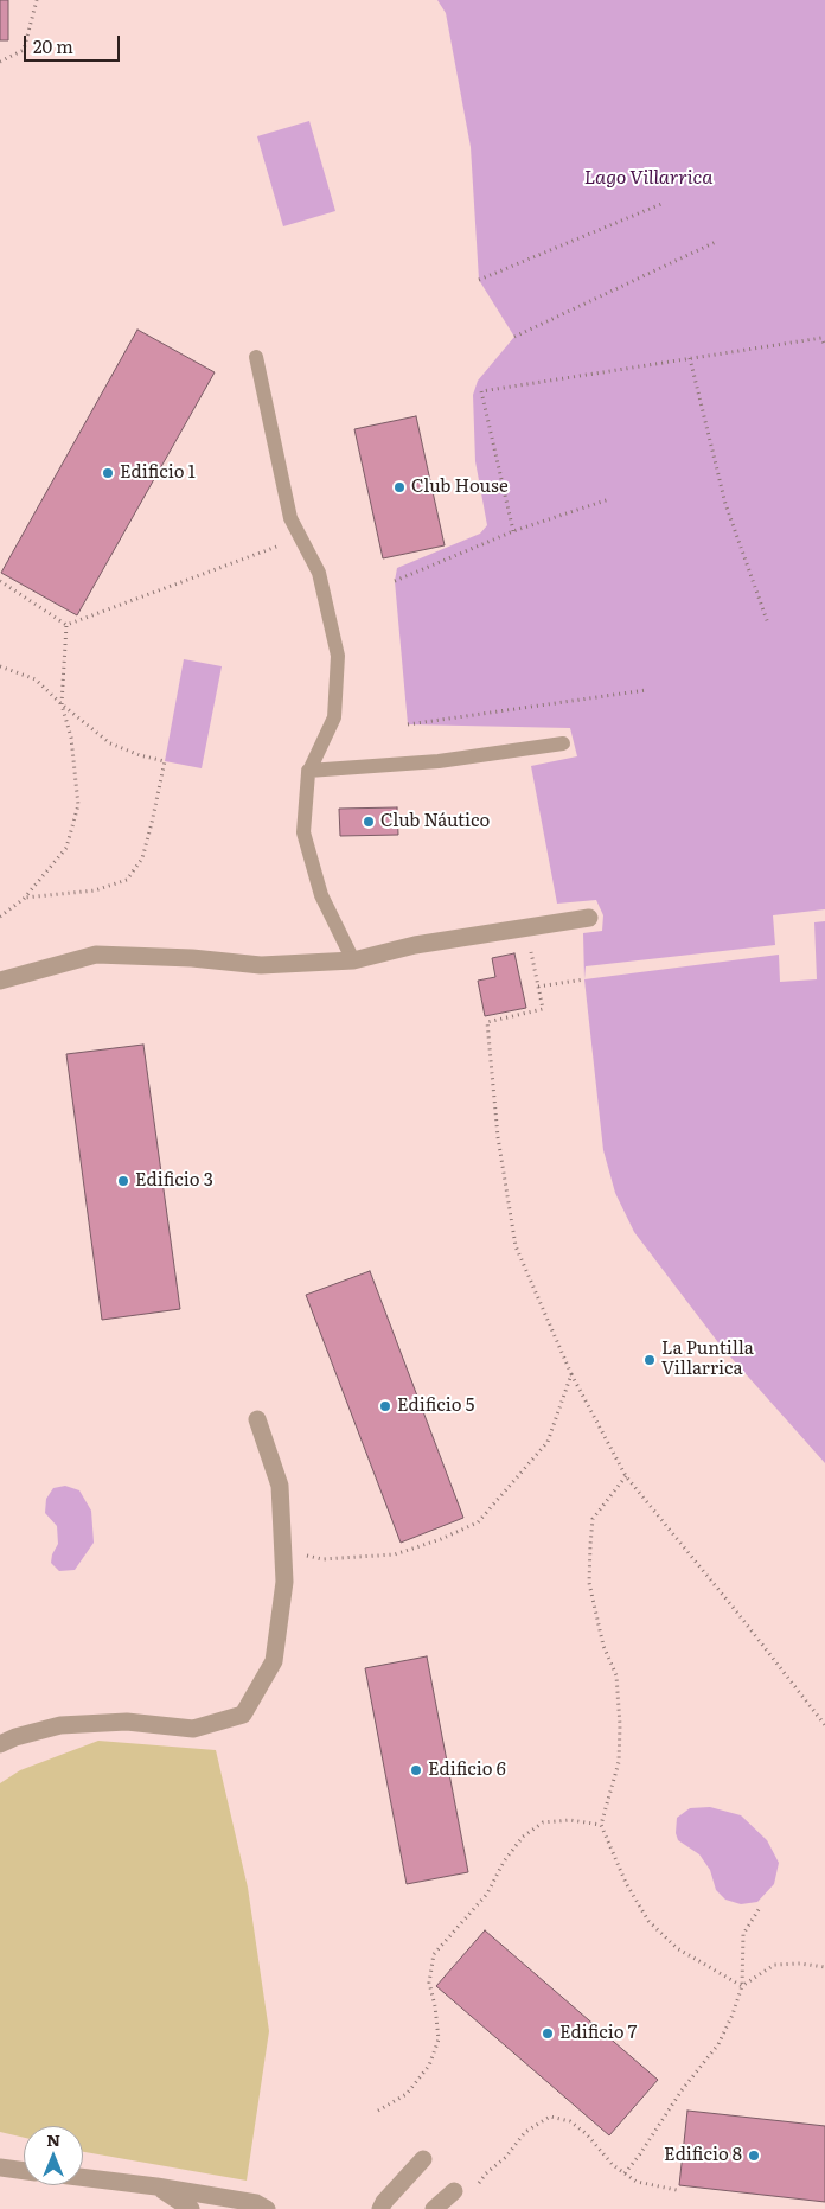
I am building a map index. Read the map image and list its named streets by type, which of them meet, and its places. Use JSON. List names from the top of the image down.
{
  "water": ["Lago Villarrica"],
  "places": [
    "Edificio 1",
    "Club House",
    "Club Náutico",
    "Edificio 3",
    "La Puntilla Villarrica",
    "Edificio 5",
    "Edificio 6",
    "Edificio 7",
    "Edificio 8"
  ],
  "scale_bar": "20 m",
  "north": "top"
}
